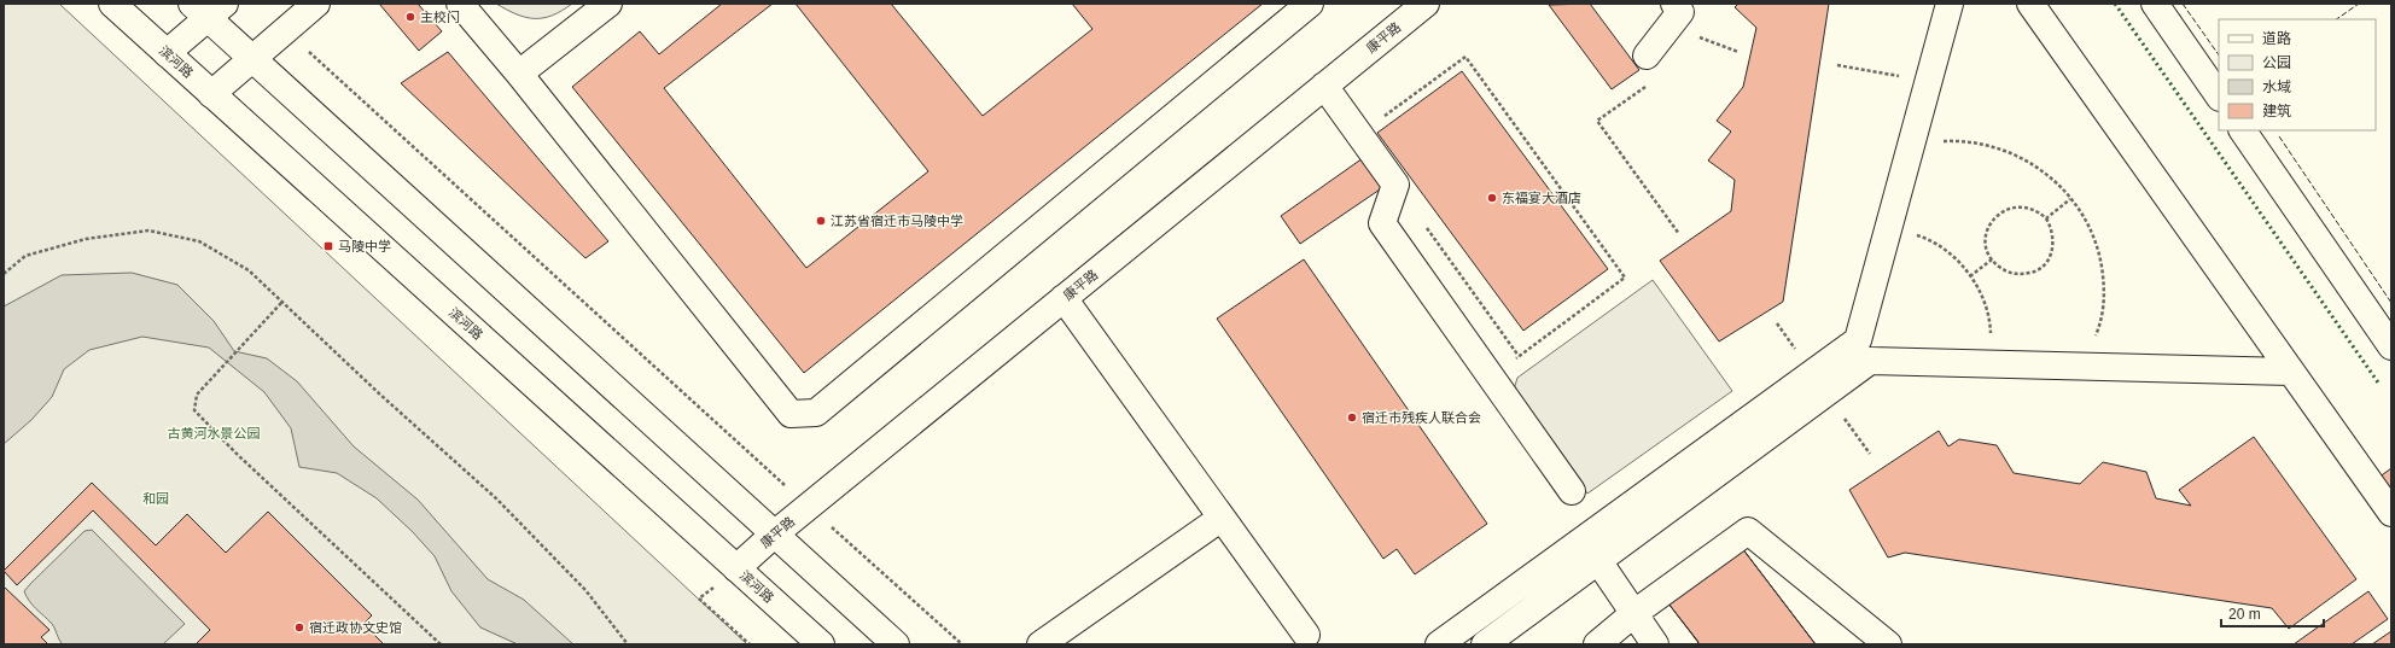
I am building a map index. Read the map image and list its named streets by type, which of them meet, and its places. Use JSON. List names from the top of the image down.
{
  "streets": {
    "main road": ["康平路", "滨河路"]
  },
  "crossings": [
    ["康平路", "滨河路"]
  ],
  "parks": ["古黄河水景公园", "和园"],
  "places": {
    "other": [
      "主校门",
      "东福宴大酒店",
      "江苏省宿迁市马陵中学",
      "宿迁市残疾人联合会",
      "宿迁政协文史馆"
    ],
    "transit": ["马陵中学"]
  },
  "legend": [
    "道路",
    "公园",
    "水域",
    "建筑"
  ],
  "scale_bar": "20 m"
}
